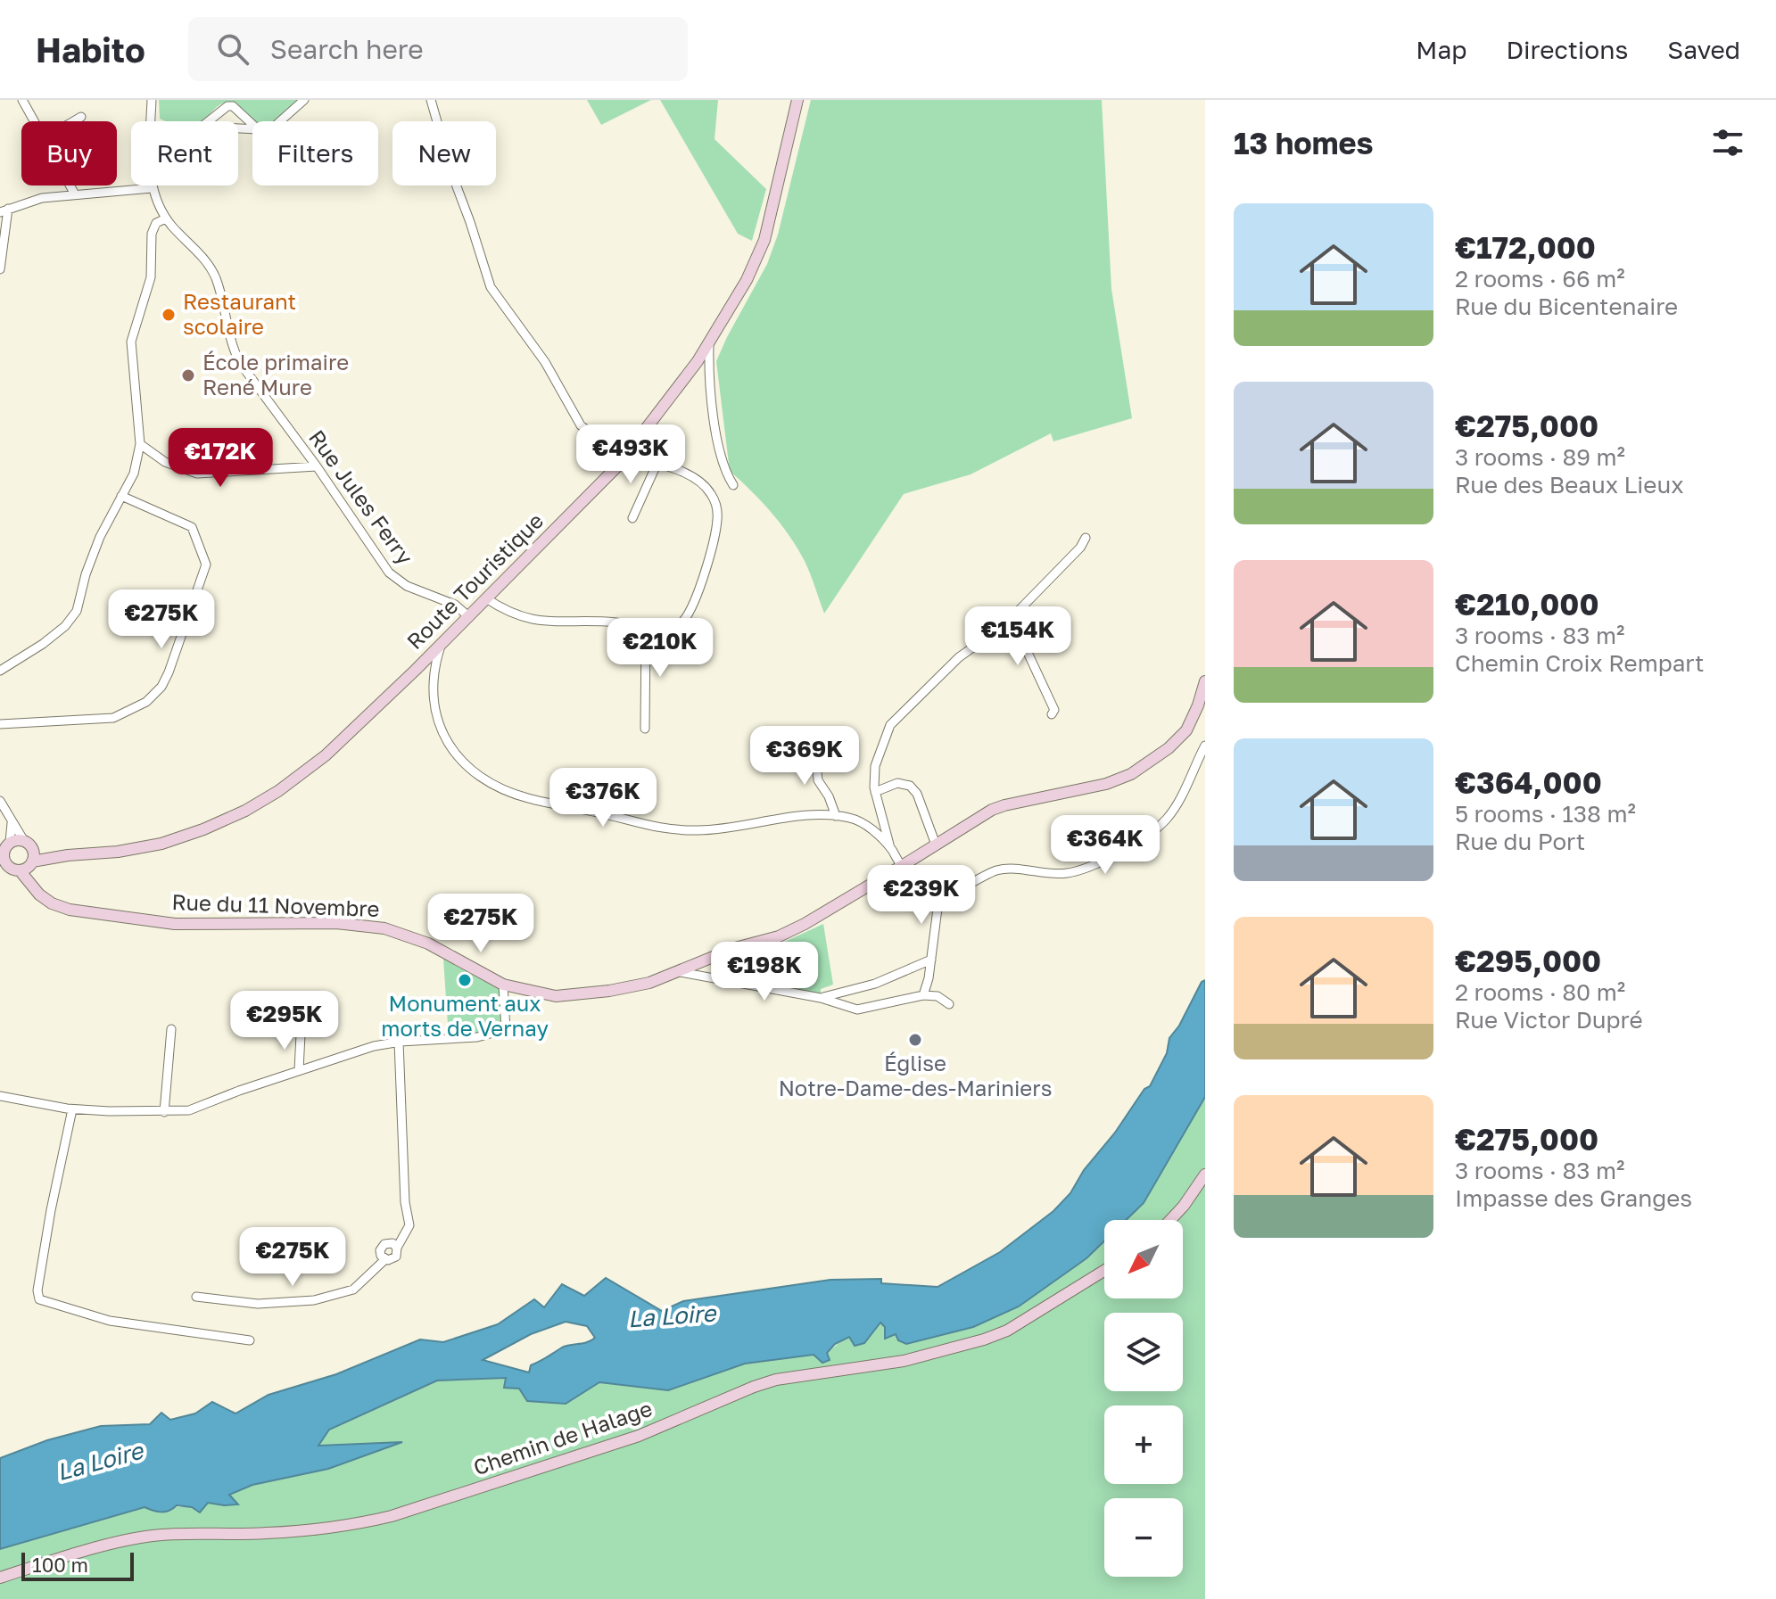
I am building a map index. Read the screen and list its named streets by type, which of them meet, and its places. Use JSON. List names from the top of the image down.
{
  "streets": {
    "street": [
      "Rue Jules Ferry",
      "Route Touristique",
      "Rue du 11 Novembre",
      "Chemin de Halage"
    ]
  },
  "crossings": [
    ["Rue Jules Ferry", "Route Touristique"],
    ["Route Touristique", "Rue du 11 Novembre"]
  ],
  "water": ["La Loire"],
  "places": [
    "Restaurant scolaire",
    "École primaire René Mure",
    "Monument aux morts de Vernay",
    "Église Notre-Dame-des-Mariniers"
  ],
  "scale_bar": "100 m",
  "north": "bottom left",
  "page": {
    "header": "Habito",
    "search": "Search here",
    "nav": ["Map", "Directions", "Saved"],
    "heading": "13 homes",
    "chip": [
      "Buy",
      "Rent",
      "Filters",
      "New"
    ],
    "list": [
      {
        "name": "€172,000",
        "note": "2 rooms · 66 m² · Rue du Bicentenaire"
      },
      {
        "name": "€275,000",
        "note": "3 rooms · 89 m² · Rue des Beaux Lieux"
      },
      {
        "name": "€210,000",
        "note": "3 rooms · 83 m² · Chemin Croix Rempart"
      },
      {
        "name": "€364,000",
        "note": "5 rooms · 138 m² · Rue du Port"
      },
      {
        "name": "€295,000",
        "note": "2 rooms · 80 m² · Rue Victor Dupré"
      },
      {
        "name": "€275,000",
        "note": "3 rooms · 83 m² · Impasse des Granges"
      }
    ],
    "price": [
      "€493K",
      "€172K",
      "€275K",
      "€154K",
      "€210K",
      "€369K",
      "€376K",
      "€364K",
      "€239K",
      "€275K",
      "€198K",
      "€295K",
      "€275K"
    ],
    "map_buttons": ["+", "−"],
    "scale": "100 m"
  }
}
